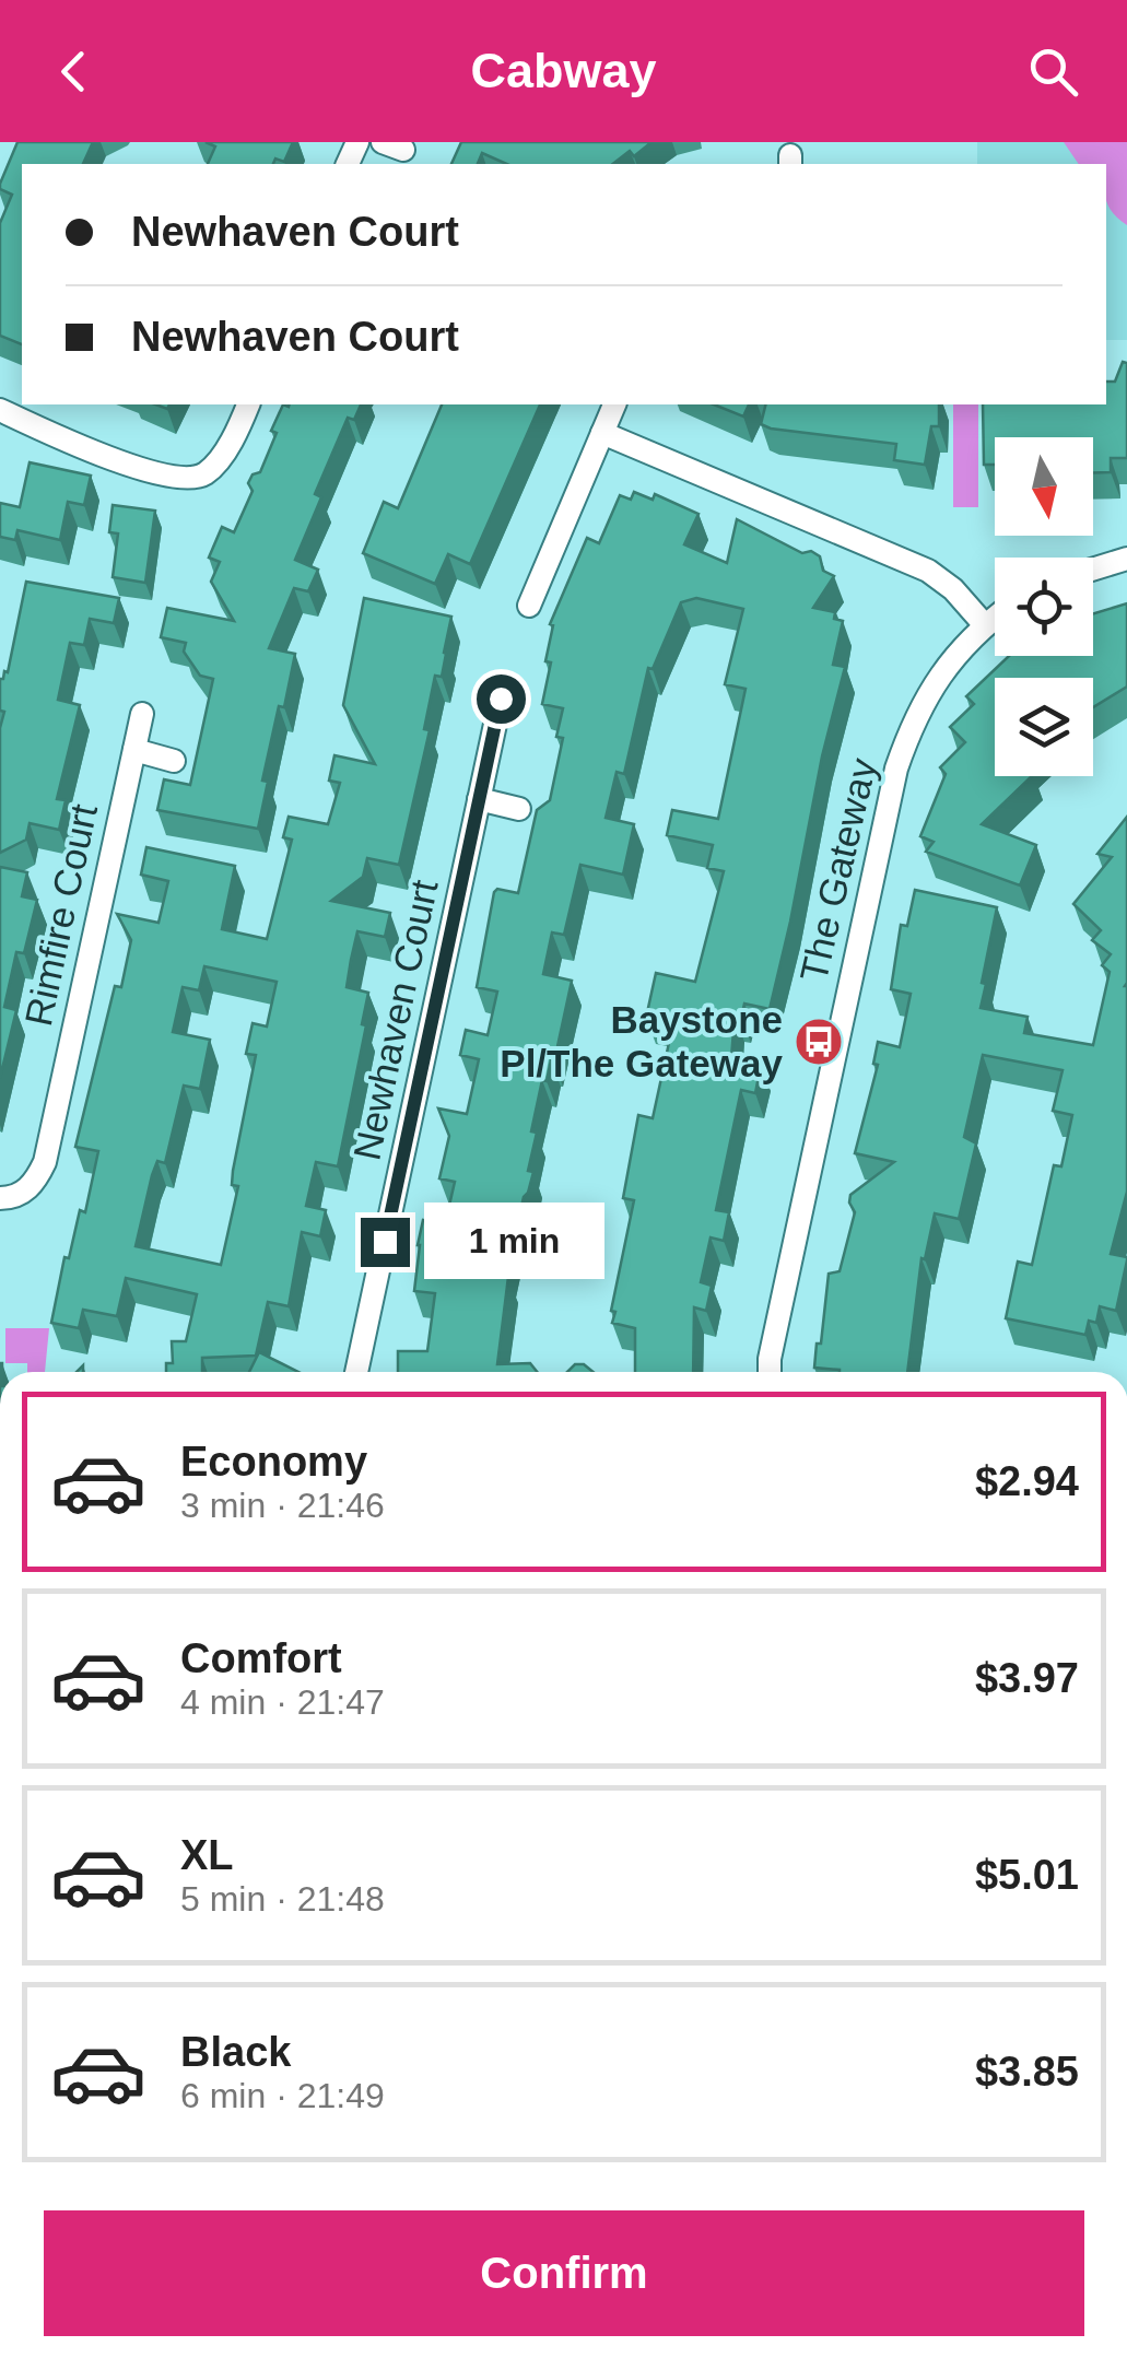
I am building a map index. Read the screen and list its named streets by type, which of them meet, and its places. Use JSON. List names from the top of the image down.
{
  "streets": {
    "street": ["The Gateway", "Rimfire Court", "Newhaven Court"]
  },
  "places": {
    "bus stop": ["Baystone Pl/The Gateway"]
  },
  "north": "bottom",
  "page": {
    "header": "Cabway",
    "banner": ["Newhaven Court", "Newhaven Court"],
    "bubble": "1 min",
    "list": [
      {
        "name": "Economy",
        "note": "3 min · 21:46",
        "value": "$2.94"
      },
      {
        "name": "Comfort",
        "note": "4 min · 21:47",
        "value": "$3.97"
      },
      {
        "name": "XL",
        "note": "5 min · 21:48",
        "value": "$5.01"
      },
      {
        "name": "Black",
        "note": "6 min · 21:49",
        "value": "$3.85"
      }
    ],
    "buttons": "Confirm"
  }
}
